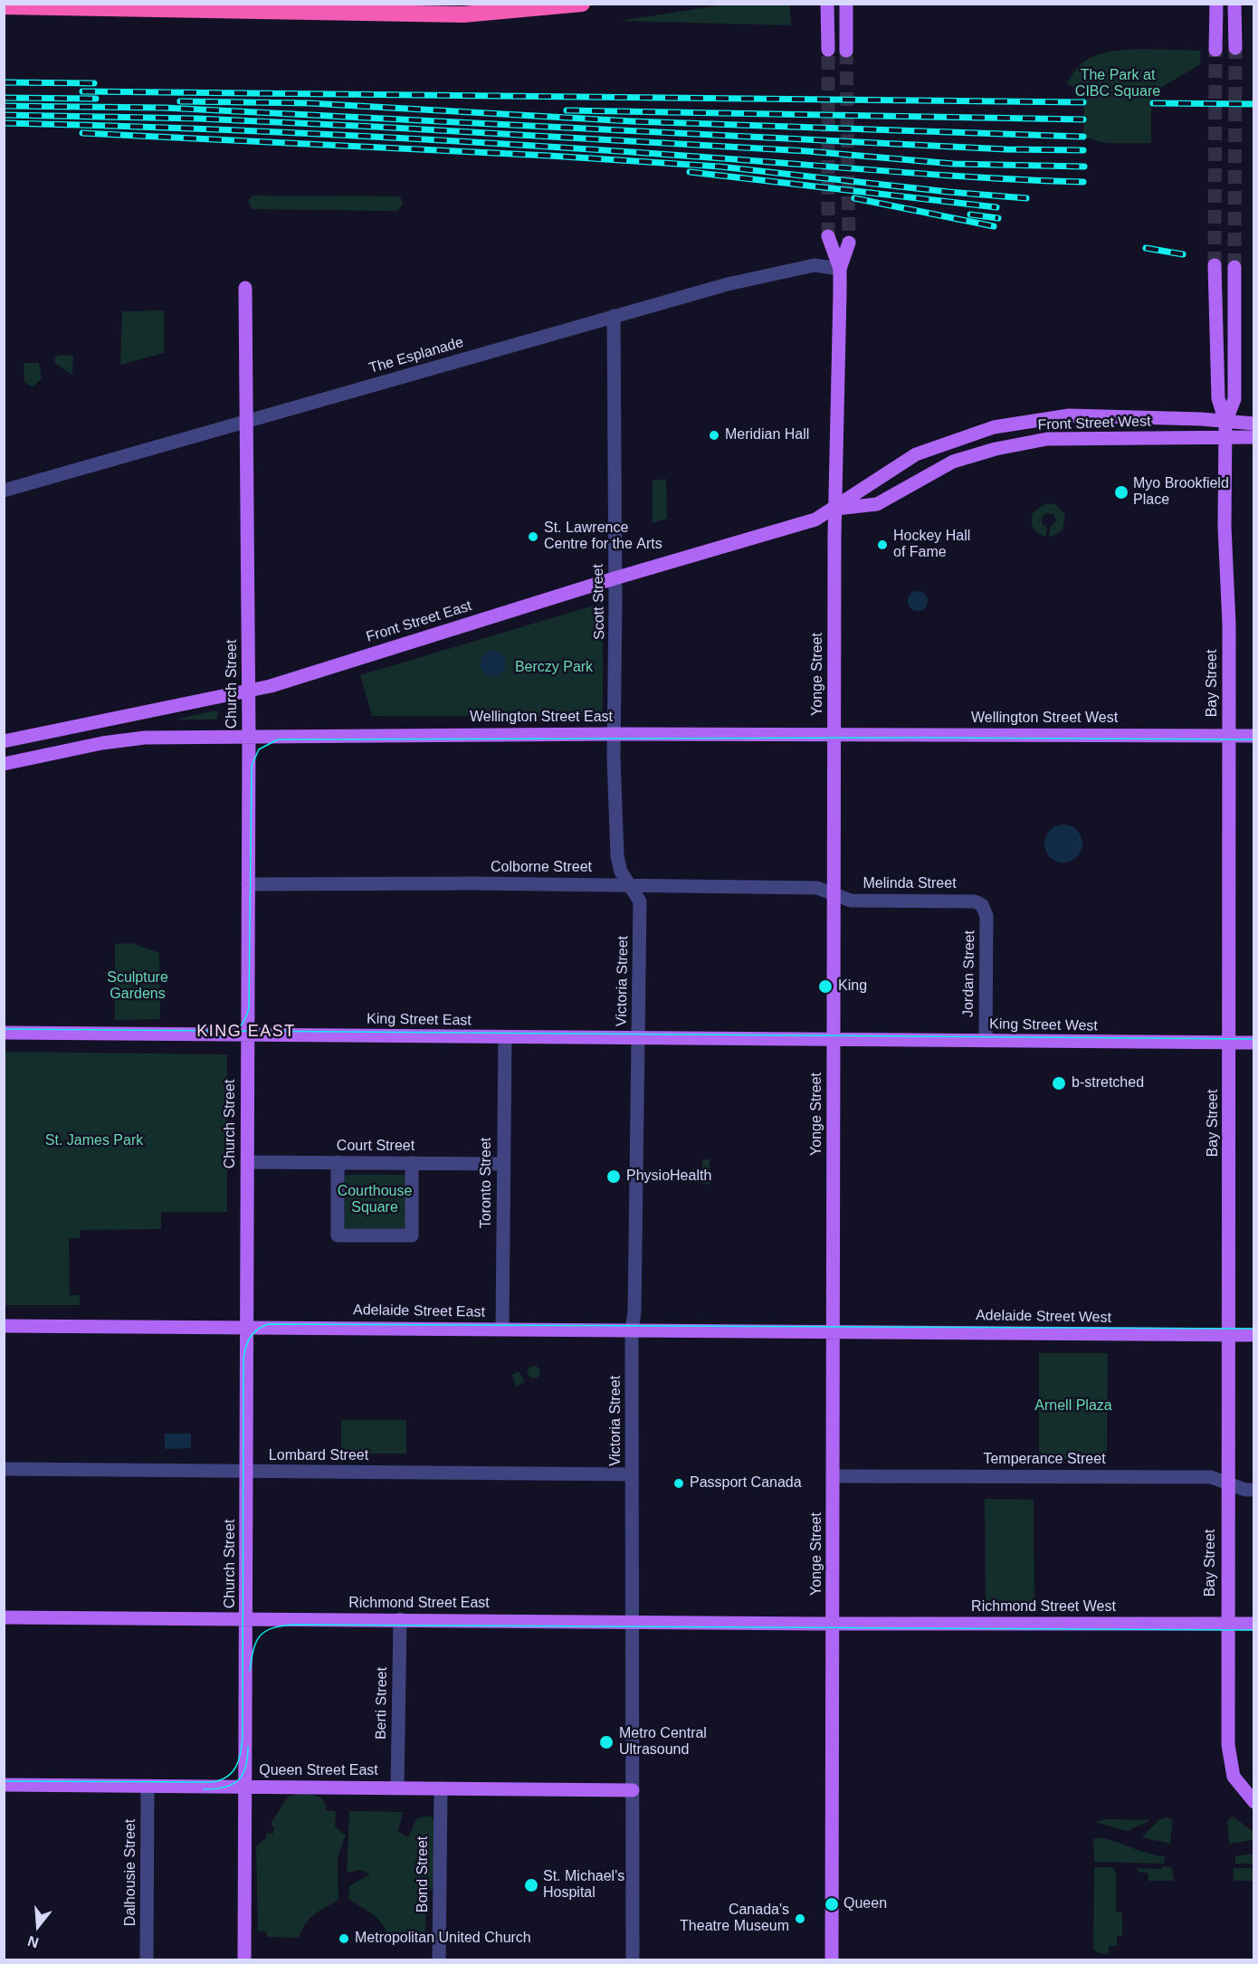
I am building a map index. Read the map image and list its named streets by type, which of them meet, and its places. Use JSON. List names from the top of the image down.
{
  "streets": {
    "main road": [
      "Front Street West",
      "Front Street East",
      "Yonge Street",
      "Bay Street",
      "Church Street",
      "Wellington Street East",
      "Wellington Street West",
      "King Street East",
      "King Street West",
      "Adelaide Street East",
      "Adelaide Street West",
      "Richmond Street East",
      "Richmond Street West",
      "Queen Street East"
    ],
    "street": [
      "The Esplanade",
      "Scott Street",
      "Colborne Street",
      "Melinda Street",
      "Jordan Street",
      "Victoria Street",
      "Court Street",
      "Toronto Street",
      "Lombard Street",
      "Temperance Street",
      "Berti Street",
      "Dalhousie Street",
      "Bond Street"
    ]
  },
  "crossings": [
    ["The Esplanade", "Scott Street"],
    ["The Esplanade", "Yonge Street"],
    ["The Esplanade", "Church Street"],
    ["Front Street West", "Front Street East"],
    ["Front Street West", "Yonge Street"],
    ["Front Street West", "Bay Street"],
    ["Scott Street", "Front Street East"],
    ["Scott Street", "Wellington Street East"],
    ["Scott Street", "Colborne Street"],
    ["Scott Street", "Victoria Street"],
    ["Front Street East", "Yonge Street"],
    ["Front Street East", "Church Street"],
    ["Yonge Street", "Wellington Street East"],
    ["Yonge Street", "Wellington Street West"],
    ["Yonge Street", "Colborne Street"],
    ["Yonge Street", "Melinda Street"],
    ["Yonge Street", "King Street East"],
    ["Yonge Street", "King Street West"],
    ["Yonge Street", "Adelaide Street East"],
    ["Yonge Street", "Adelaide Street West"],
    ["Yonge Street", "Temperance Street"],
    ["Yonge Street", "Richmond Street East"],
    ["Yonge Street", "Richmond Street West"],
    ["Bay Street", "Wellington Street West"],
    ["Bay Street", "King Street West"],
    ["Bay Street", "Adelaide Street West"],
    ["Bay Street", "Temperance Street"],
    ["Bay Street", "Richmond Street West"],
    ["Church Street", "Wellington Street East"],
    ["Church Street", "Colborne Street"],
    ["Church Street", "King Street East"],
    ["Church Street", "Court Street"],
    ["Church Street", "Adelaide Street East"],
    ["Church Street", "Lombard Street"],
    ["Church Street", "Richmond Street East"],
    ["Church Street", "Queen Street East"],
    ["Wellington Street East", "Wellington Street West"],
    ["Colborne Street", "Melinda Street"],
    ["Colborne Street", "Victoria Street"],
    ["Melinda Street", "Jordan Street"],
    ["Jordan Street", "King Street West"],
    ["Victoria Street", "King Street East"],
    ["Victoria Street", "Adelaide Street East"],
    ["Victoria Street", "Lombard Street"],
    ["Victoria Street", "Richmond Street East"],
    ["Victoria Street", "Queen Street East"],
    ["King Street East", "King Street West"],
    ["King Street East", "Toronto Street"],
    ["Court Street", "Toronto Street"],
    ["Toronto Street", "Adelaide Street East"],
    ["Adelaide Street East", "Adelaide Street West"],
    ["Richmond Street East", "Richmond Street West"],
    ["Richmond Street East", "Berti Street"],
    ["Berti Street", "Queen Street East"],
    ["Queen Street East", "Dalhousie Street"],
    ["Queen Street East", "Bond Street"]
  ],
  "districts": ["KING EAST"],
  "parks": [
    "The Park at CIBC Square",
    "Berczy Park",
    "Sculpture Gardens",
    "St. James Park",
    "Courthouse Square",
    "Arnell Plaza"
  ],
  "places": [
    "Meridian Hall",
    "Myo Brookfield Place",
    "St. Lawrence Centre for the Arts",
    "Hockey Hall of Fame",
    "King",
    "b-stretched",
    "PhysioHealth",
    "Passport Canada",
    "Metro Central Ultrasound",
    "St. Michael's Hospital",
    "Queen",
    "Canada's Theatre Museum",
    "Metropolitan United Church"
  ],
  "north": "bottom"
}
